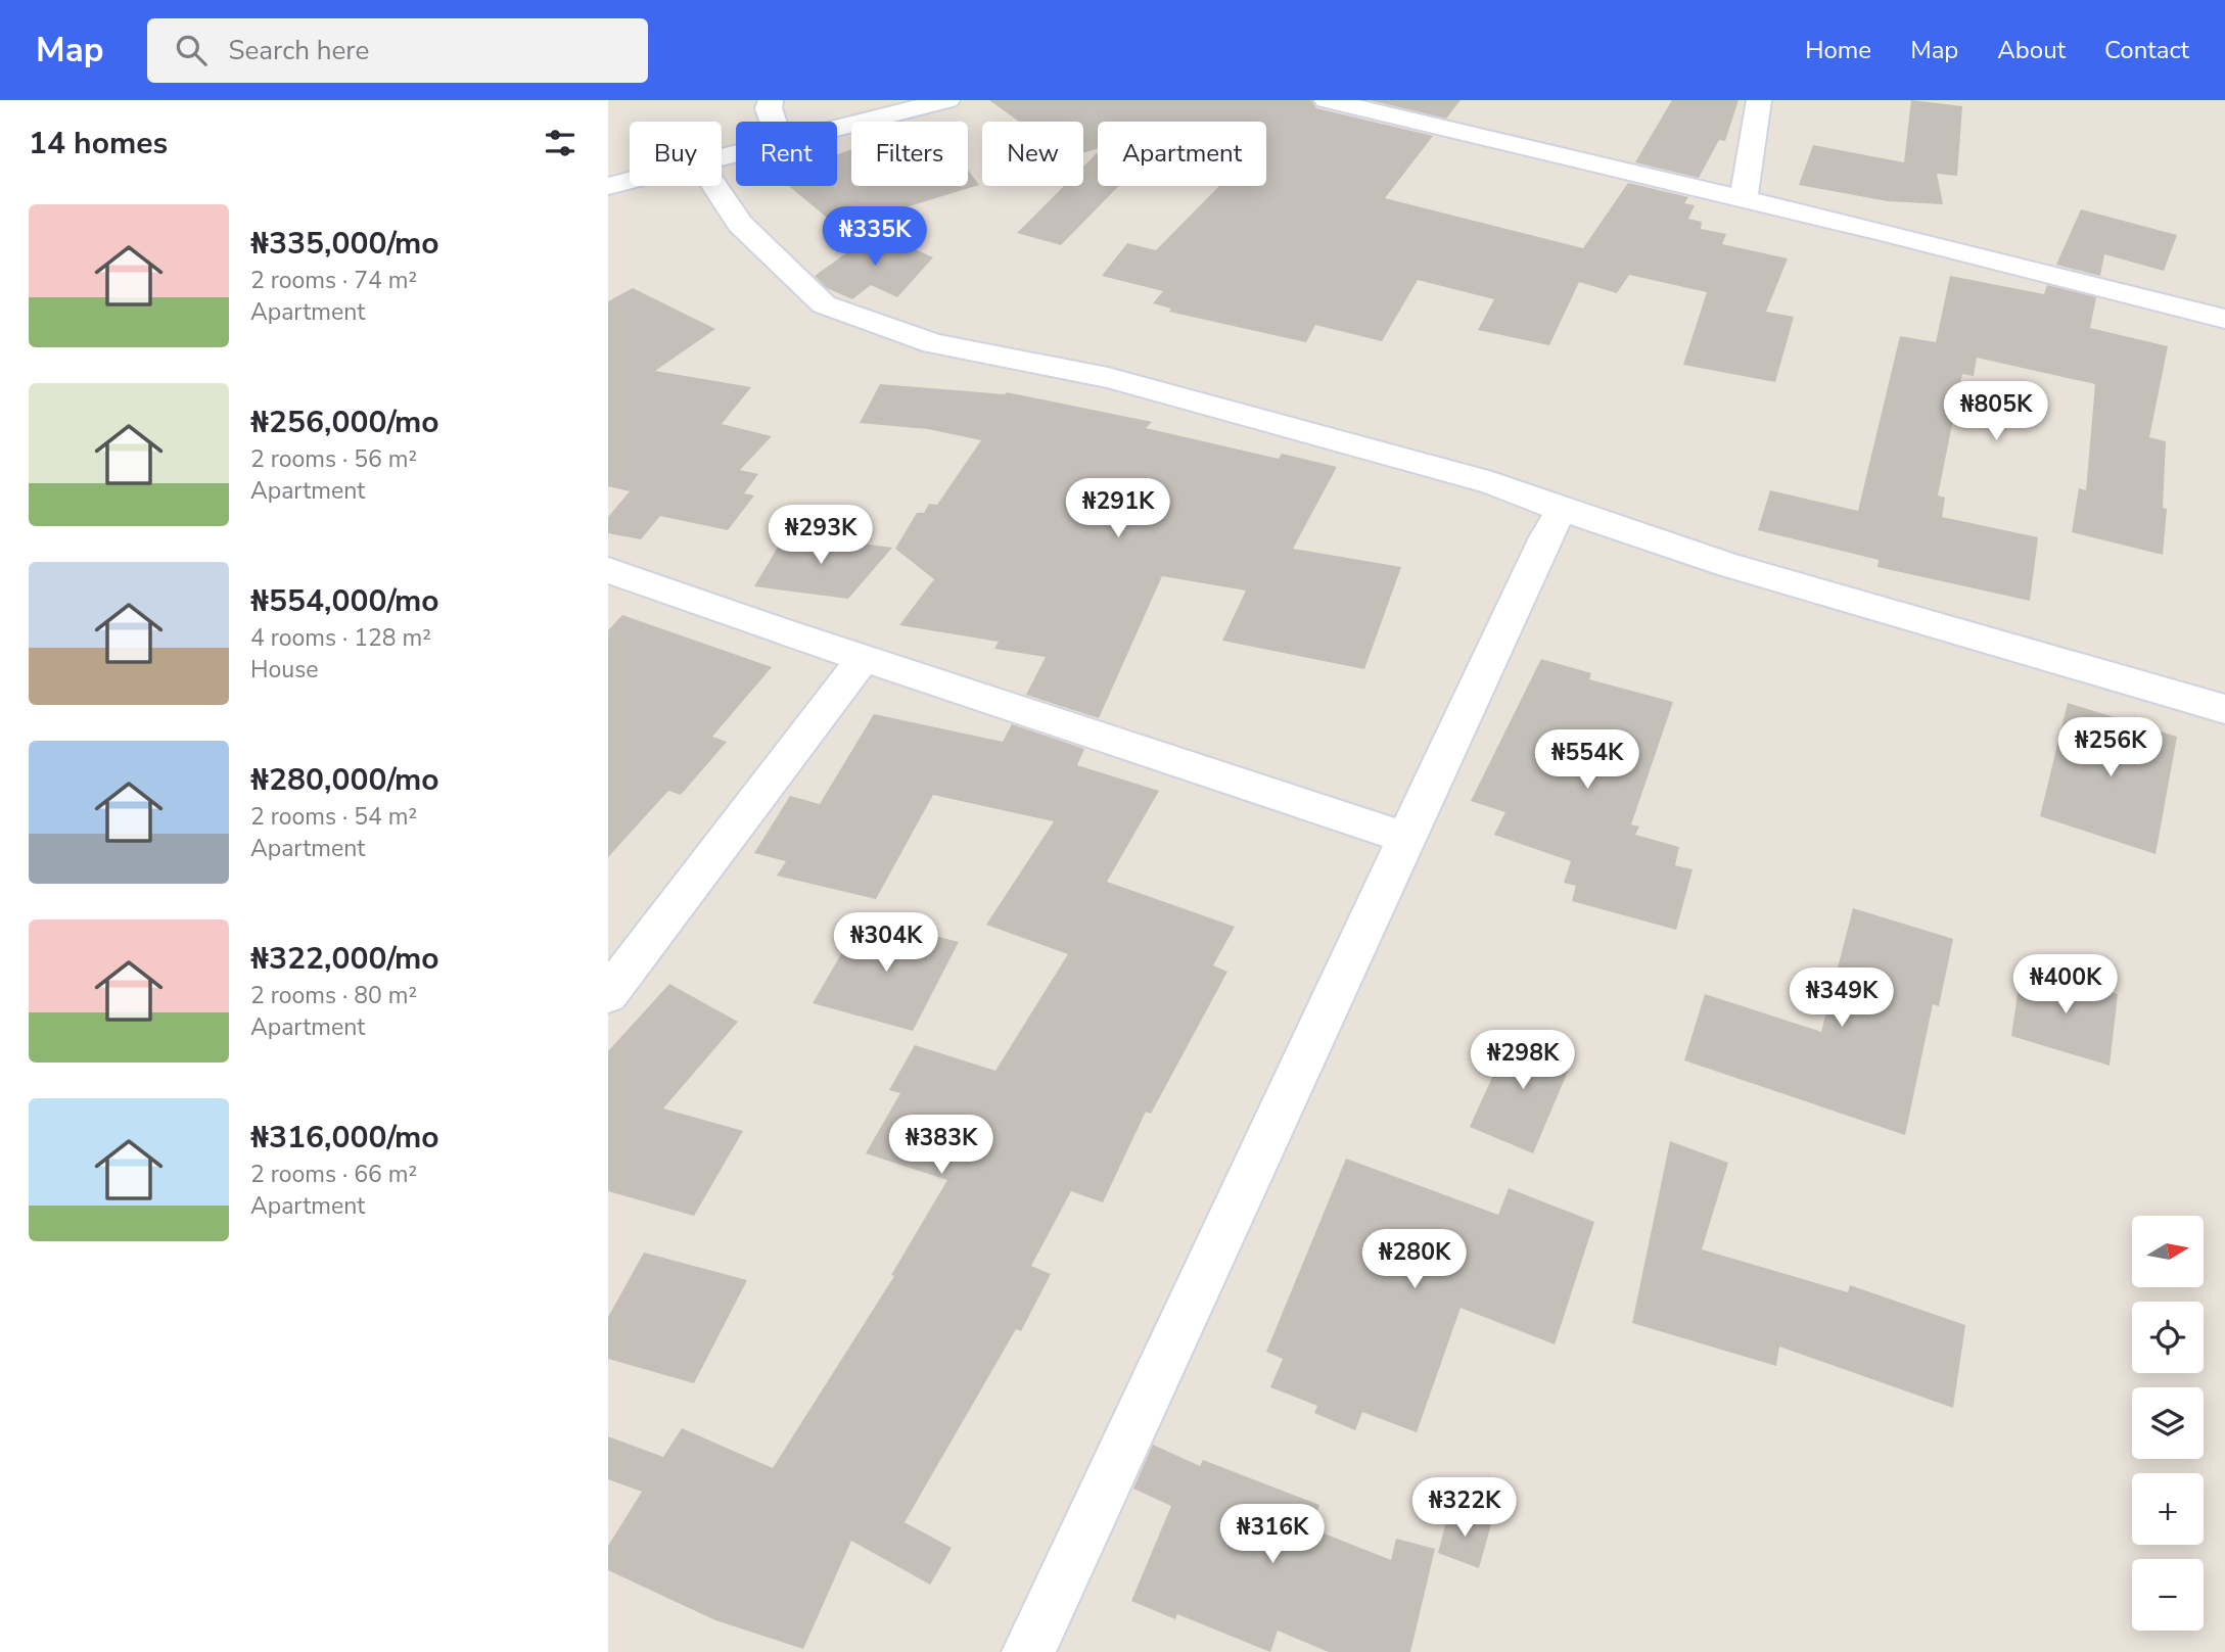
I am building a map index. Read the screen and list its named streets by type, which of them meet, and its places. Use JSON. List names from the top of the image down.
{
  "north": "right",
  "page": {
    "header": "Map",
    "search": "Search here",
    "nav": [
      "Home",
      "Map",
      "About",
      "Contact"
    ],
    "heading": "14 homes",
    "chip": [
      "Buy",
      "Rent",
      "Filters",
      "New",
      "Apartment"
    ],
    "list": [
      {
        "name": "₦335,000/mo",
        "note": "2 rooms · 74 m² · Apartment"
      },
      {
        "name": "₦256,000/mo",
        "note": "2 rooms · 56 m² · Apartment"
      },
      {
        "name": "₦554,000/mo",
        "note": "4 rooms · 128 m² · House"
      },
      {
        "name": "₦280,000/mo",
        "note": "2 rooms · 54 m² · Apartment"
      },
      {
        "name": "₦322,000/mo",
        "note": "2 rooms · 80 m² · Apartment"
      },
      {
        "name": "₦316,000/mo",
        "note": "2 rooms · 66 m² · Apartment"
      }
    ],
    "price": [
      "₦335K",
      "₦805K",
      "₦291K",
      "₦293K",
      "₦256K",
      "₦554K",
      "₦304K",
      "₦400K",
      "₦349K",
      "₦298K",
      "₦383K",
      "₦280K",
      "₦322K",
      "₦316K"
    ],
    "map_buttons": ["+", "−"]
  }
}
